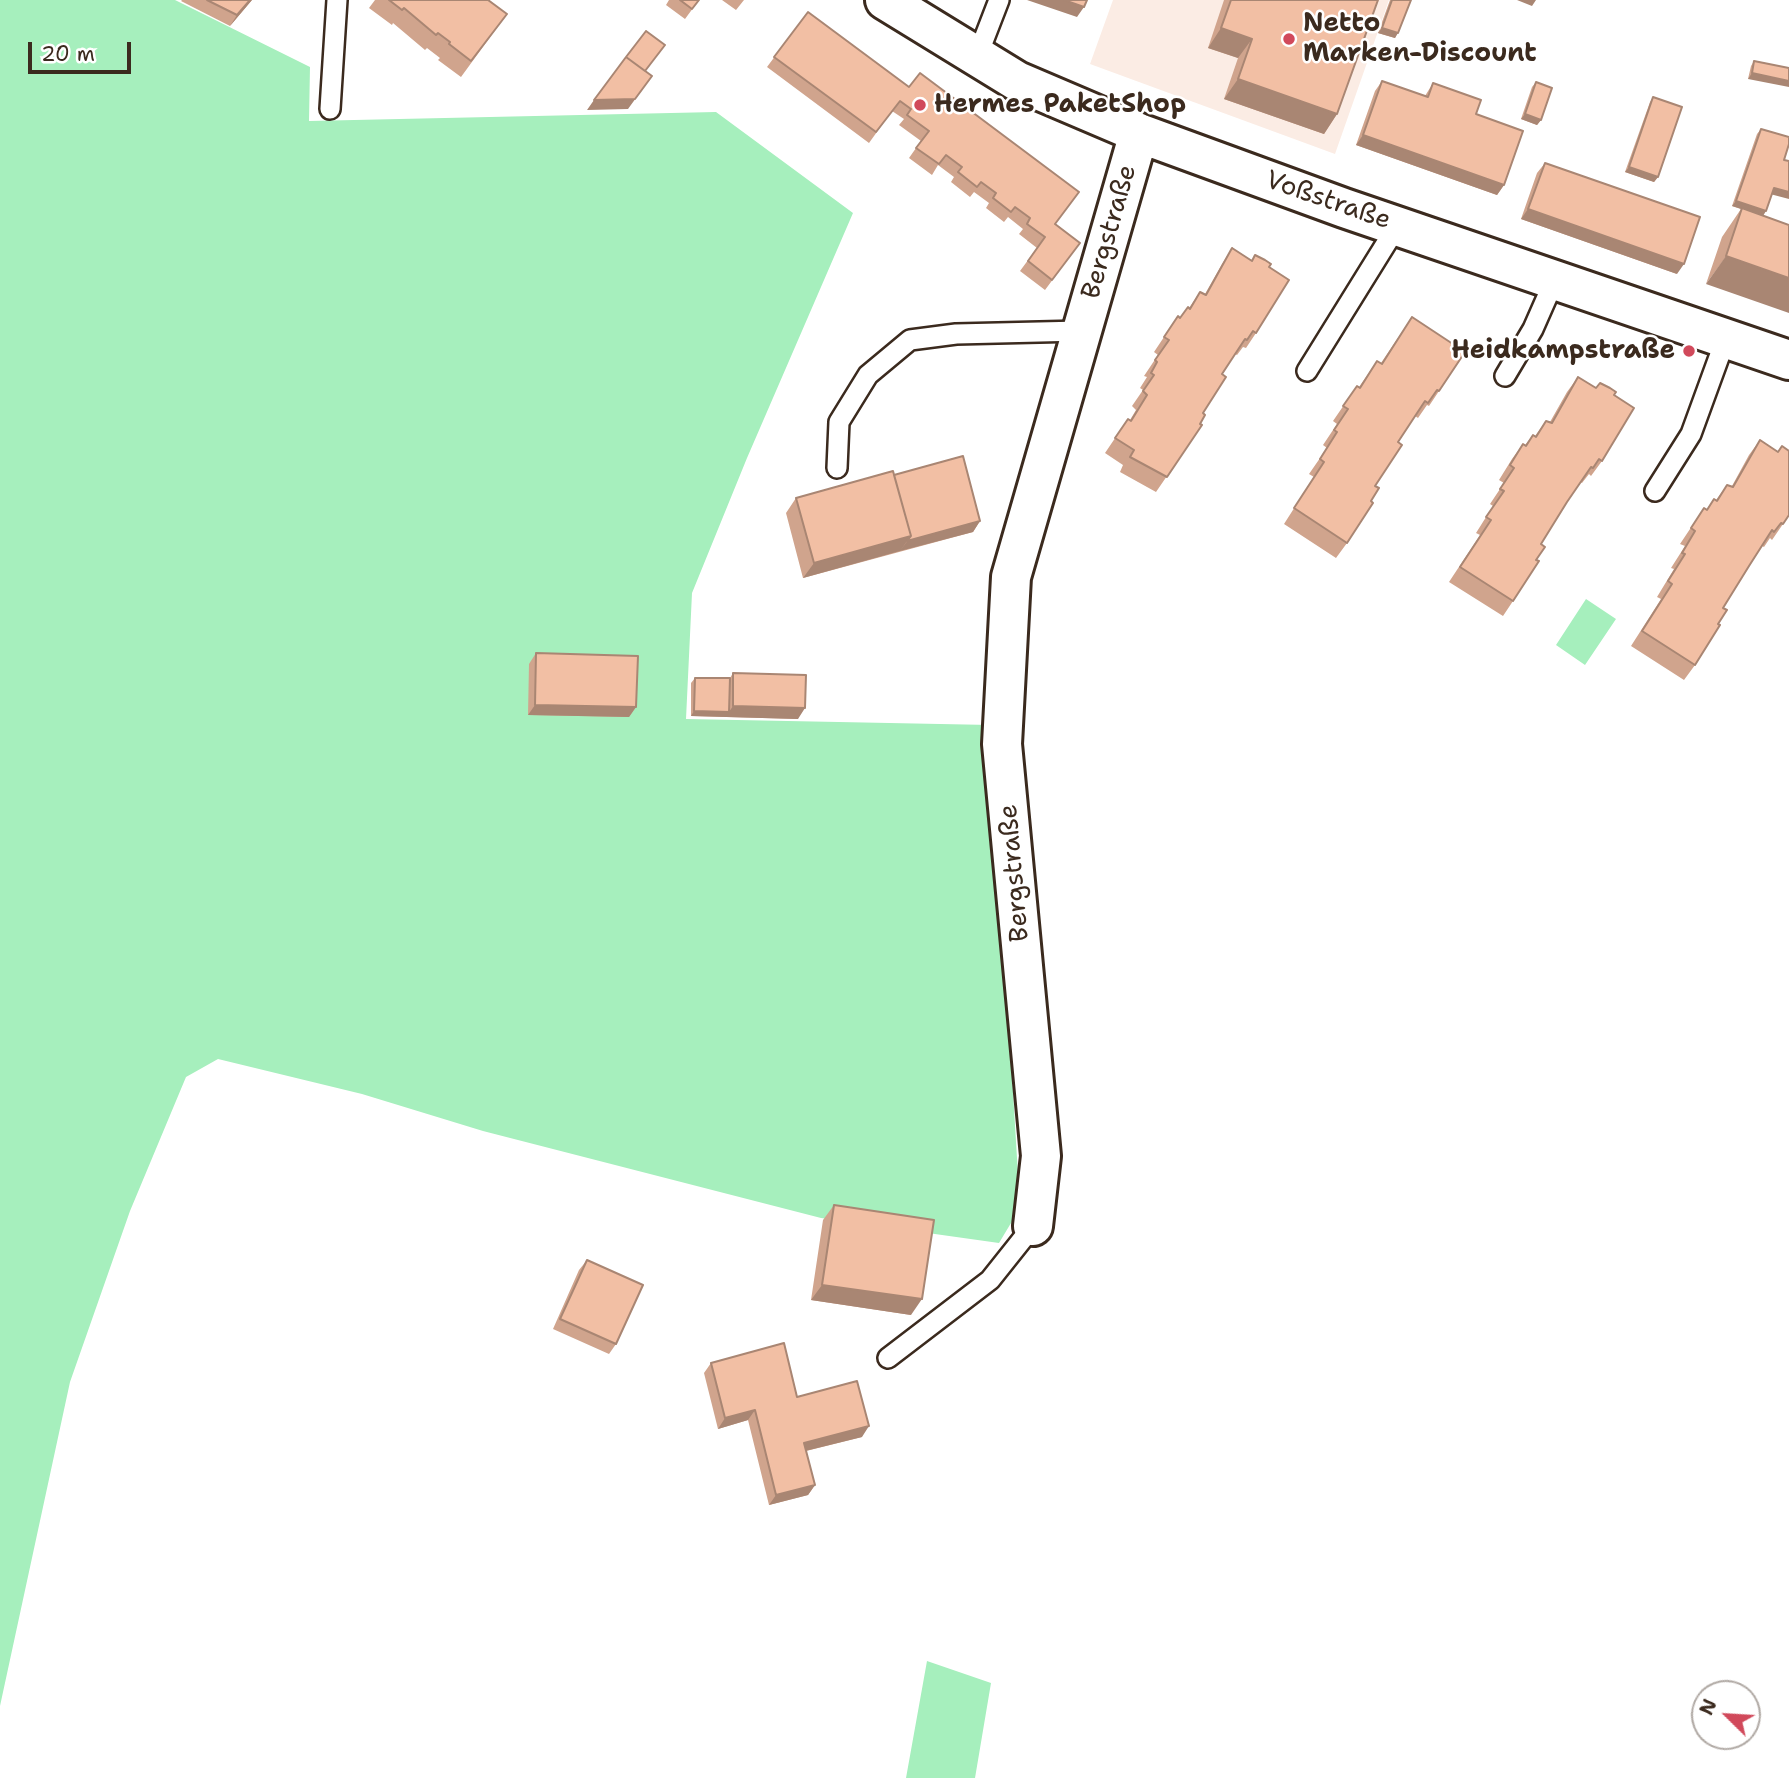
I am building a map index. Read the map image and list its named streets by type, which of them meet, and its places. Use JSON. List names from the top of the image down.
{
  "streets": {
    "street": ["Voßstraße", "Bergstraße"]
  },
  "crossings": [
    ["Voßstraße", "Bergstraße"]
  ],
  "places": ["Netto Marken-Discount", "Hermes PaketShop", "Heidkampstraße"],
  "scale_bar": "20 m",
  "north": "top left"
}
